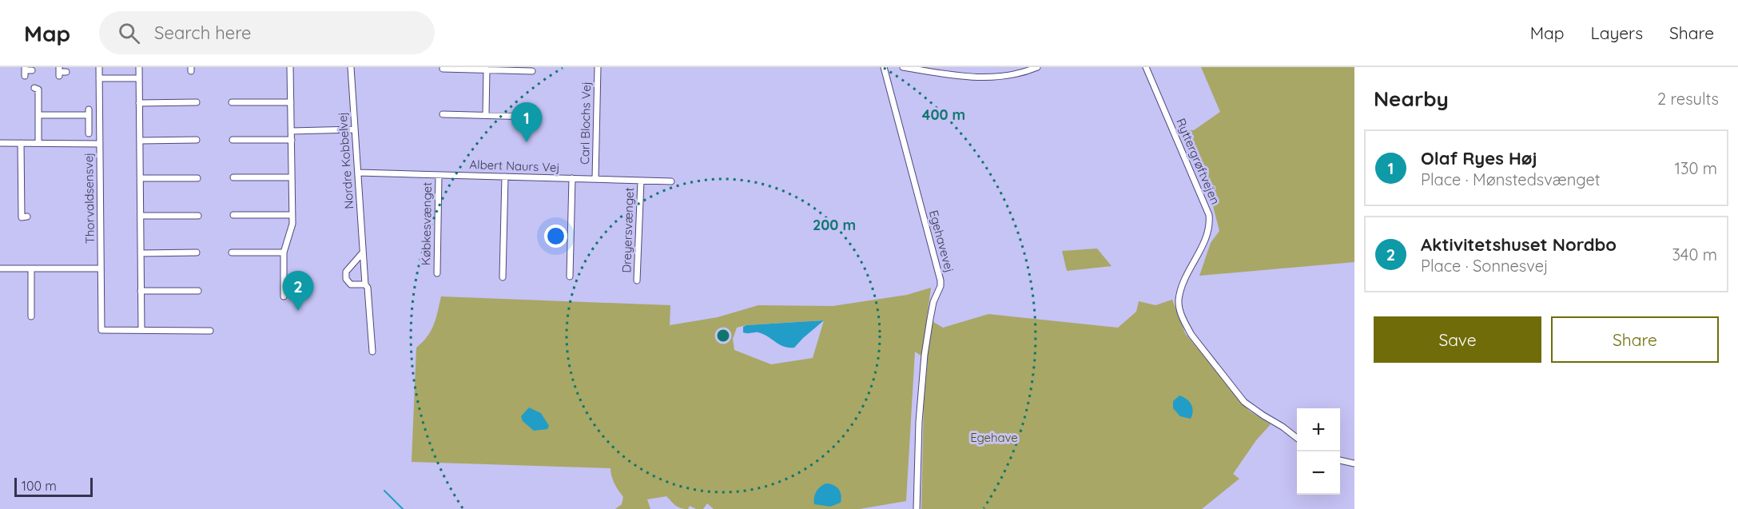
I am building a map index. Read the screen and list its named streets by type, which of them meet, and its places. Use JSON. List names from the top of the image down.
{
  "streets": {
    "street": [
      "Carl Blochs Vej",
      "Nordre Kobbelvej",
      "Ryttergrøftvejen",
      "Albert Naurs Vej",
      "Thorvaldsensvej",
      "Købkesvænget",
      "Dreyersvænget",
      "Egehavevej"
    ]
  },
  "crossings": [
    ["Carl Blochs Vej", "Albert Naurs Vej"],
    ["Nordre Kobbelvej", "Albert Naurs Vej"],
    ["Albert Naurs Vej", "Købkesvænget"],
    ["Albert Naurs Vej", "Dreyersvænget"]
  ],
  "parks": ["Egehave"],
  "scale_bar": "100 m",
  "page": {
    "header": "Map",
    "search": "Search here",
    "nav": ["Map", "Layers", "Share"],
    "heading": ["Nearby", "2 results"],
    "pins": ["1", "2"],
    "list": [
      {
        "mark": "1",
        "name": "Olaf Ryes Høj",
        "note": "Place · Mønstedsvænget",
        "value": "130 m"
      },
      {
        "mark": "2",
        "name": "Aktivitetshuset Nordbo",
        "note": "Place · Sonnesvej",
        "value": "340 m"
      }
    ],
    "buttons": ["Save", "Share"],
    "map_buttons": ["+", "−"],
    "scale": "100 m"
  },
  "rings": ["400 m", "200 m"]
}
